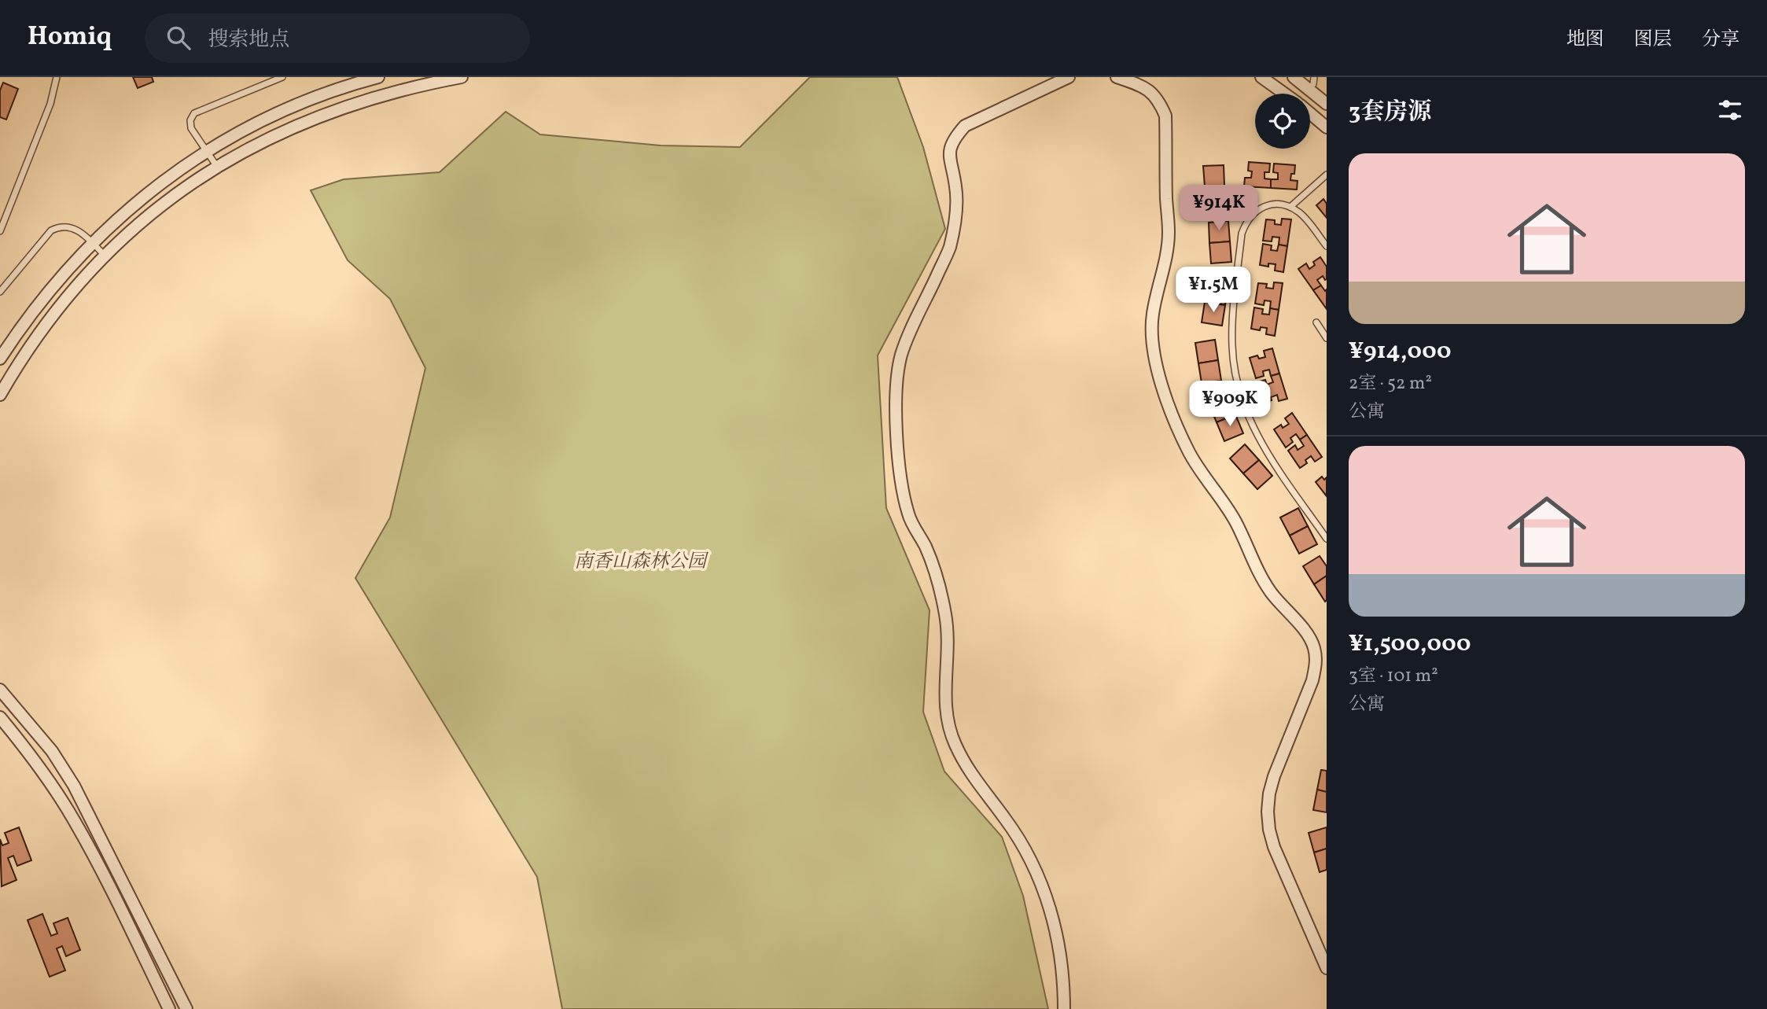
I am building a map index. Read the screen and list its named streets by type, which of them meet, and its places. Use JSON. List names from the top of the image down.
{
  "parks": ["南香山森林公园"],
  "page": {
    "header": "Homiq",
    "search": "搜索地点",
    "nav": ["地图", "图层", "分享"],
    "heading": "3套房源",
    "list": [
      {
        "name": "¥914,000",
        "note": "2室 · 52 m² · 公寓"
      },
      {
        "name": "¥1,500,000",
        "note": "3室 · 101 m² · 公寓"
      }
    ],
    "price": ["¥914K", "¥1.5M", "¥909K"]
  }
}
